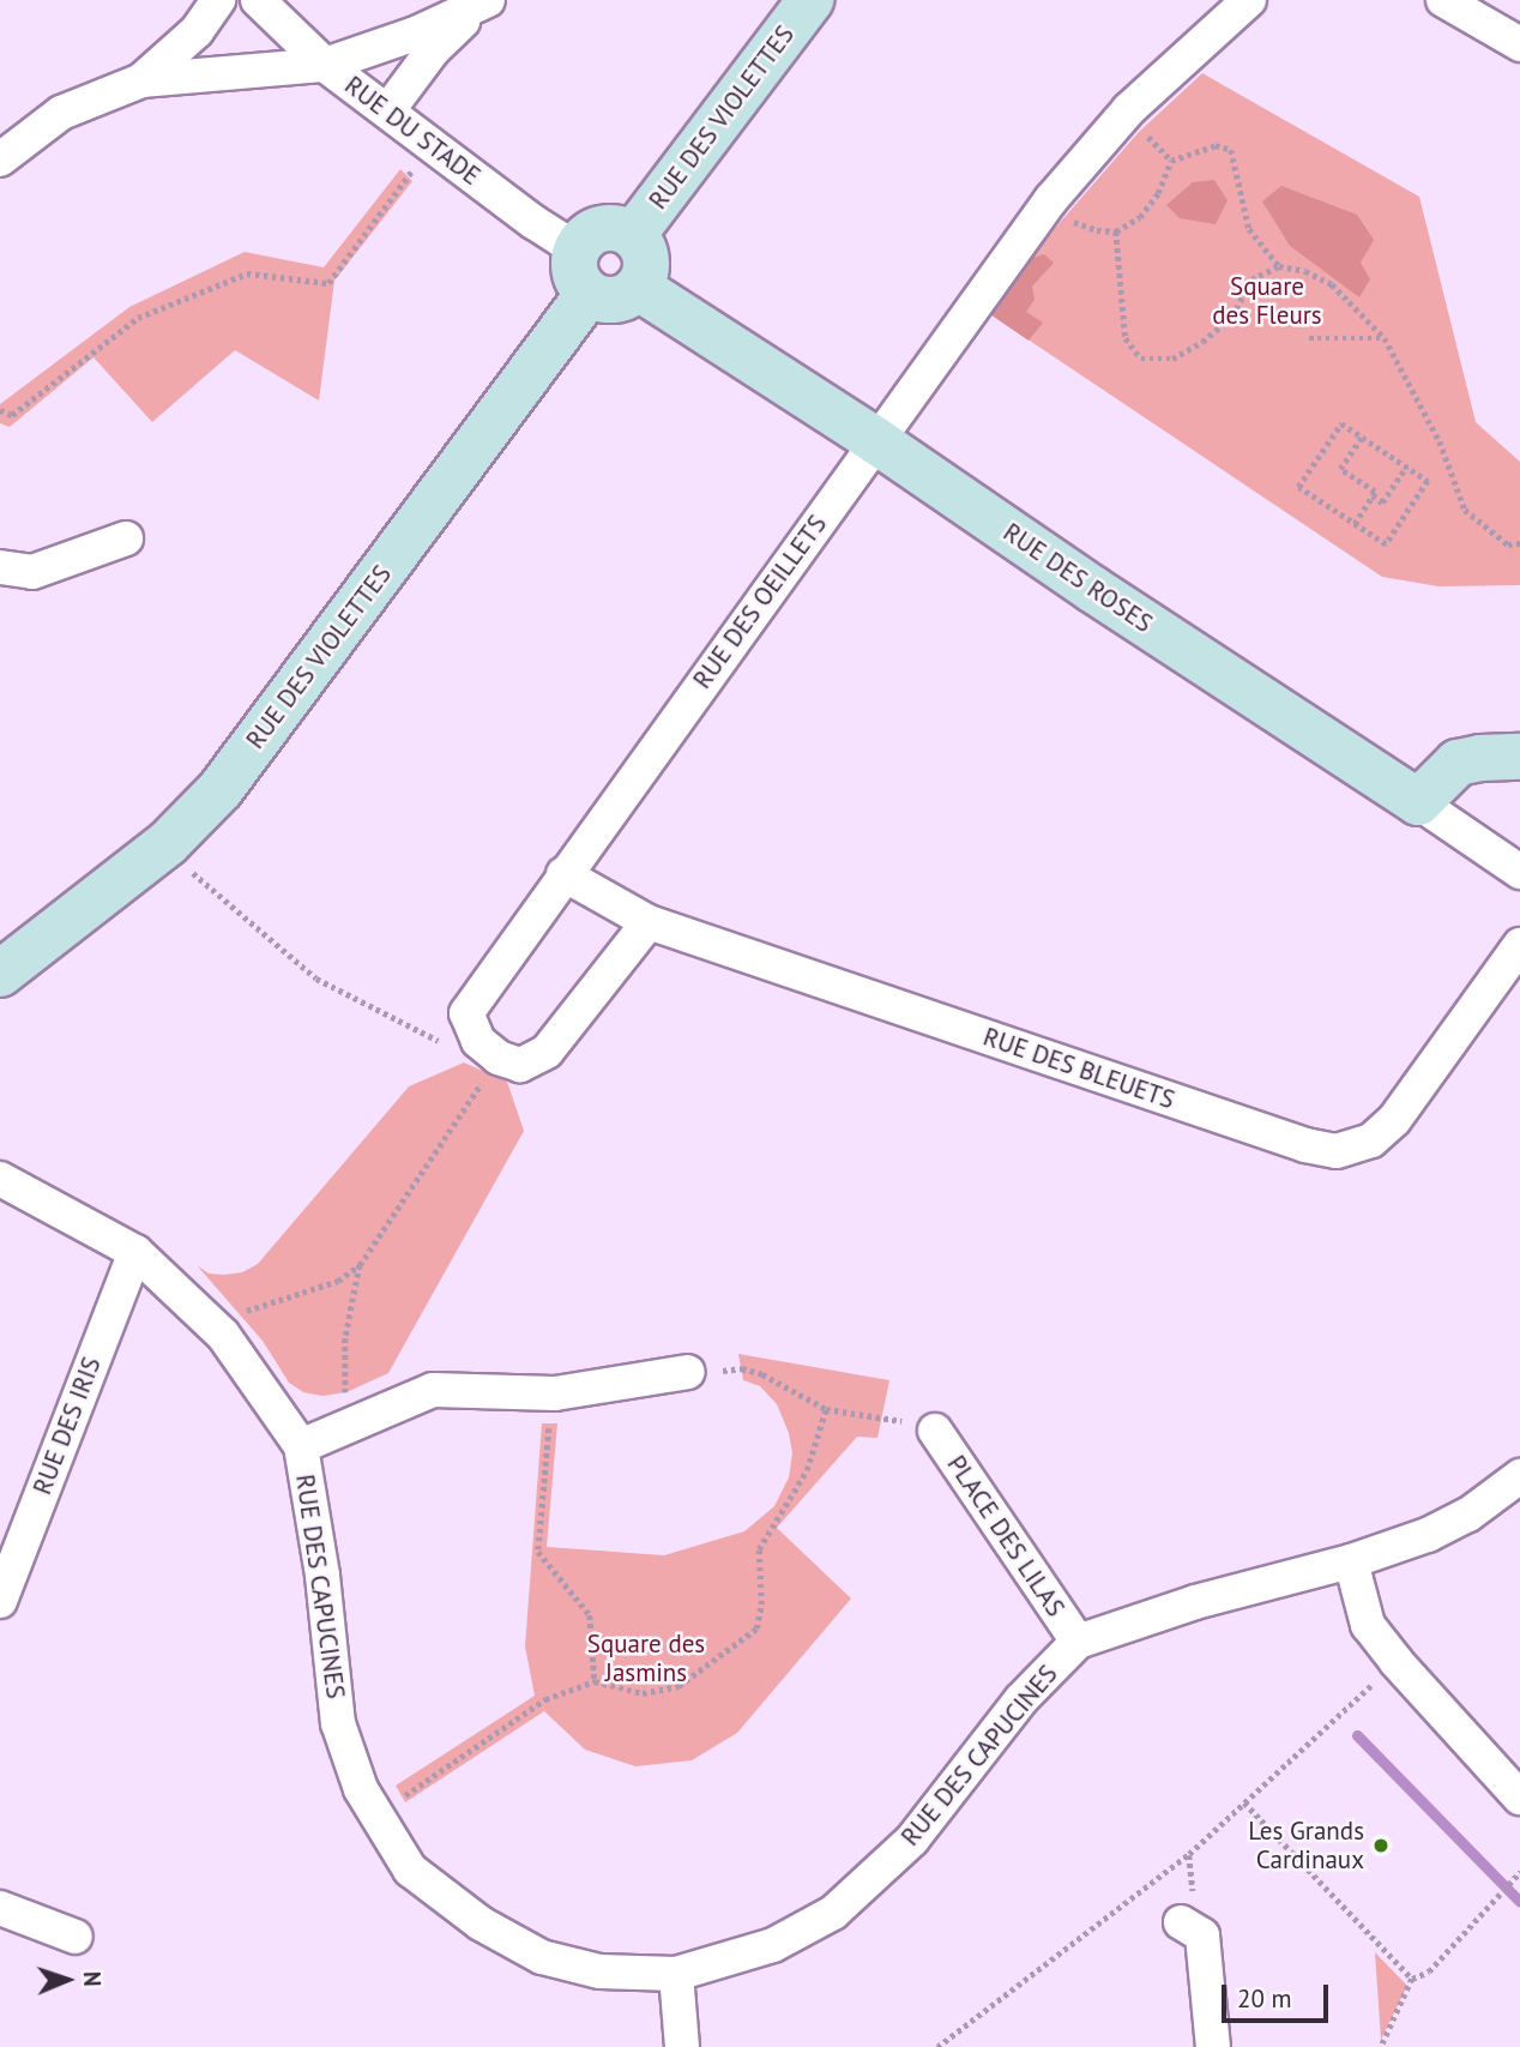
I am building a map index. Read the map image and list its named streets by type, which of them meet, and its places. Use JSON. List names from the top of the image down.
{
  "streets": {
    "street": [
      "RUE DES VIOLETTES",
      "RUE DU STADE",
      "RUE DES ROSES",
      "RUE DES OEILLETS",
      "RUE DES BLEUETS",
      "RUE DES IRIS",
      "PLACE DES LILAS",
      "RUE DES CAPUCINES"
    ]
  },
  "crossings": [
    ["RUE DES VIOLETTES", "RUE DU STADE"],
    ["RUE DES VIOLETTES", "RUE DES ROSES"],
    ["RUE DU STADE", "RUE DES ROSES"],
    ["RUE DES ROSES", "RUE DES OEILLETS"],
    ["RUE DES OEILLETS", "RUE DES BLEUETS"],
    ["RUE DES IRIS", "RUE DES CAPUCINES"],
    ["PLACE DES LILAS", "RUE DES CAPUCINES"]
  ],
  "parks": ["Square des Fleurs", "Square des Jasmins"],
  "places": ["Les Grands Cardinaux"],
  "scale_bar": "20 m",
  "north": "right"
}
